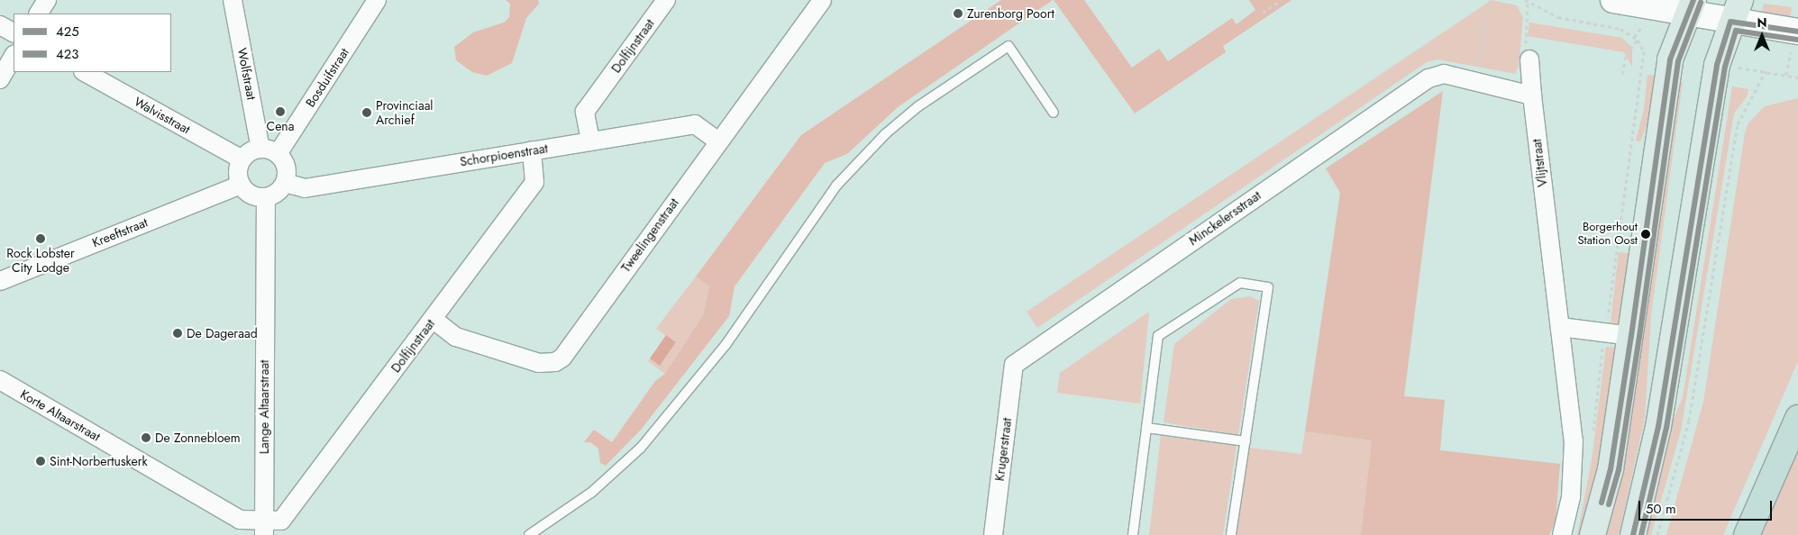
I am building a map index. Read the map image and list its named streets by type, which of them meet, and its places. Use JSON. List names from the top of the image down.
{
  "streets": {
    "street": [
      "Dolfijnstraat",
      "Wolfstraat",
      "Bosduifstraat",
      "Walvisstraat",
      "Schorpioenstraat",
      "Vlijtstraat",
      "Minckelersstraat",
      "Kreeftstraat",
      "Tweelingenstraat",
      "Lange Altaarstraat",
      "Korte Altaarstraat",
      "Krugerstraat"
    ]
  },
  "crossings": [
    ["Dolfijnstraat", "Schorpioenstraat"],
    ["Dolfijnstraat", "Tweelingenstraat"],
    ["Dolfijnstraat", "Lange Altaarstraat"],
    ["Dolfijnstraat", "Korte Altaarstraat"],
    ["Wolfstraat", "Bosduifstraat"],
    ["Wolfstraat", "Walvisstraat"],
    ["Wolfstraat", "Schorpioenstraat"],
    ["Wolfstraat", "Kreeftstraat"],
    ["Wolfstraat", "Lange Altaarstraat"],
    ["Bosduifstraat", "Walvisstraat"],
    ["Bosduifstraat", "Schorpioenstraat"],
    ["Bosduifstraat", "Kreeftstraat"],
    ["Bosduifstraat", "Lange Altaarstraat"],
    ["Walvisstraat", "Schorpioenstraat"],
    ["Walvisstraat", "Kreeftstraat"],
    ["Walvisstraat", "Lange Altaarstraat"],
    ["Schorpioenstraat", "Kreeftstraat"],
    ["Schorpioenstraat", "Tweelingenstraat"],
    ["Schorpioenstraat", "Lange Altaarstraat"],
    ["Minckelersstraat", "Krugerstraat"],
    ["Kreeftstraat", "Lange Altaarstraat"],
    ["Lange Altaarstraat", "Korte Altaarstraat"]
  ],
  "places": [
    "Zurenborg Poort",
    "Cena",
    "Provinciaal Archief",
    "Borgerhout Station Oost",
    "Rock Lobster City Lodge",
    "De Dageraad",
    "De Zonnebloem",
    "Sint-Norbertuskerk"
  ],
  "lines": ["transit line 425", "transit line 423"],
  "legend": ["425", "423"],
  "scale_bar": "50 m",
  "north": "top"
}
